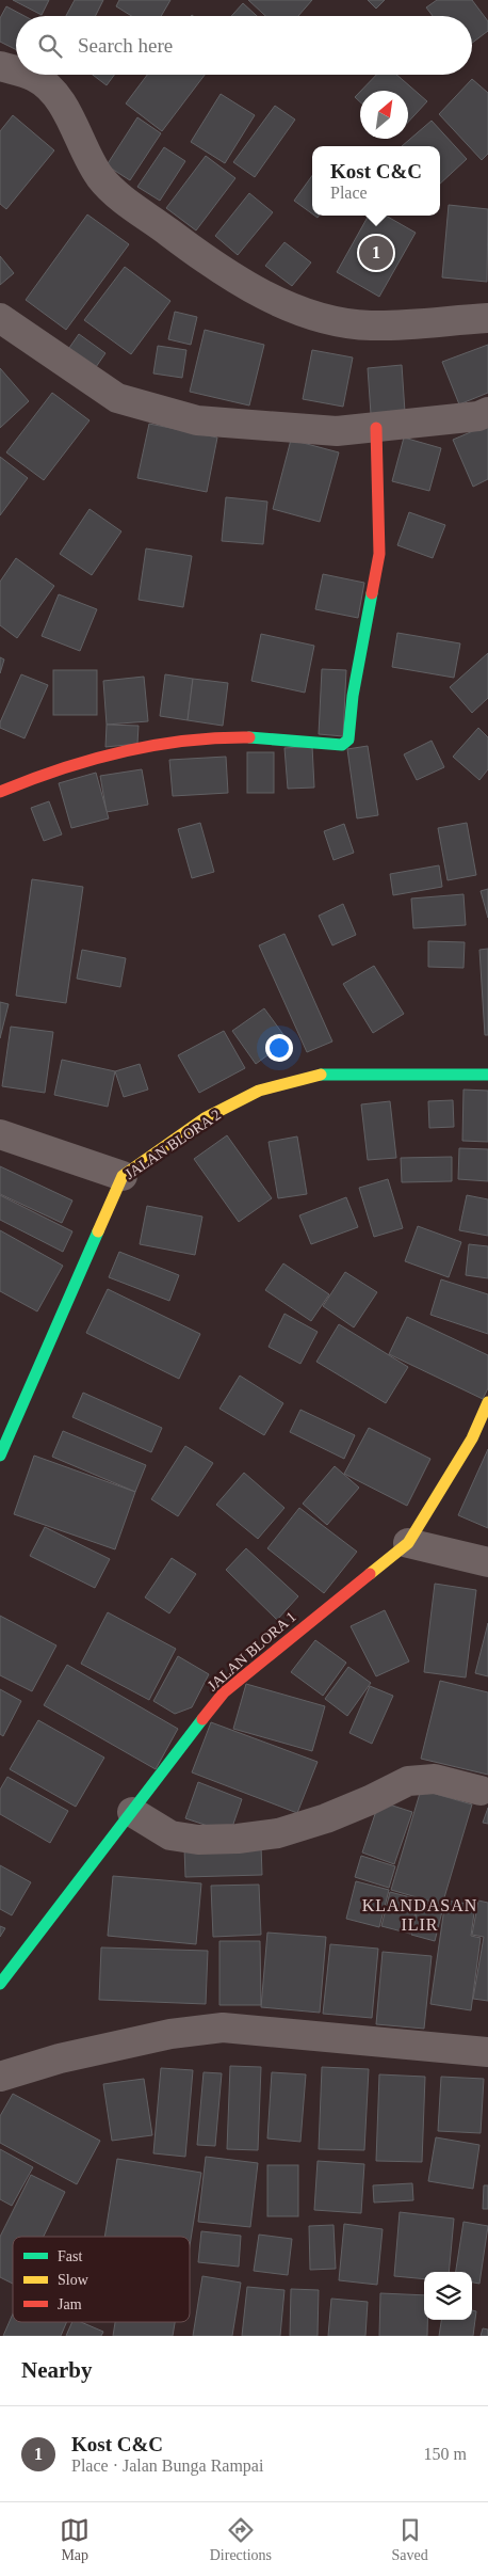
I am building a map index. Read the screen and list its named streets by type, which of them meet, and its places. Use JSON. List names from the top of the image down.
{
  "streets": {
    "street": ["JALAN BLORA 2", "JALAN BLORA 1"]
  },
  "districts": ["KLANDASAN ILIR"],
  "legend": ["Fast", "Slow", "Jam"],
  "north": "top right",
  "page": {
    "search": "Search here",
    "popup": ["Kost C&C", "Place"],
    "pins": "1",
    "heading": "Nearby",
    "list": [
      {
        "mark": "1",
        "name": "Kost C&C",
        "note": "Place · Jalan Bunga Rampai",
        "value": "150 m"
      }
    ],
    "nav": ["Map", "Directions", "Saved"]
  }
}
